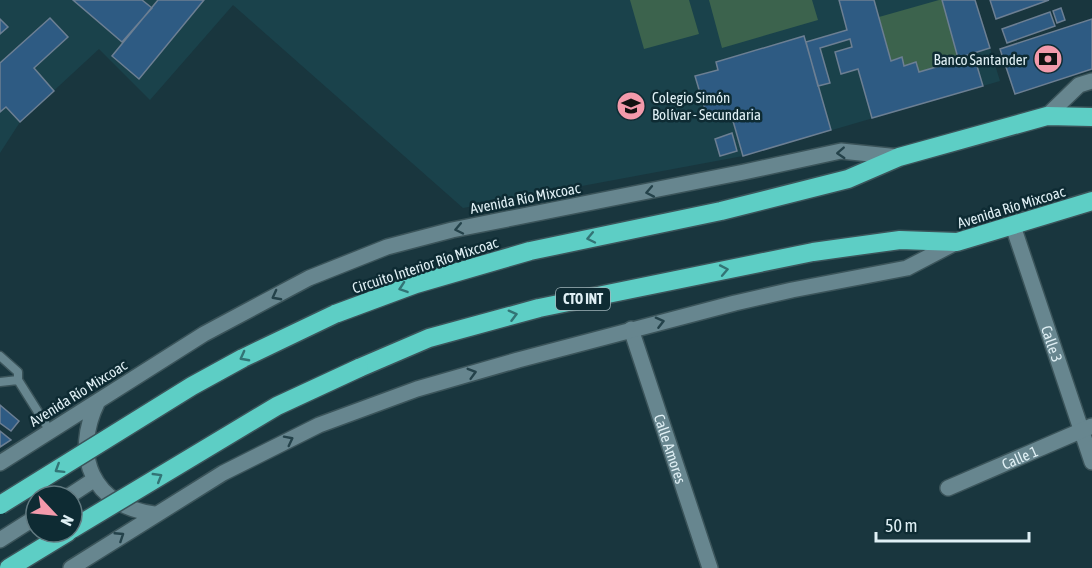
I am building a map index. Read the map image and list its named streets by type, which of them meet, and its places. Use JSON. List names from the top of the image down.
{
  "streets": {
    "highway": ["Avenida Río Mixcoac", "Circuito Interior Río Mixcoac", "CTO INT"],
    "main road": ["Calle 3", "Calle Amores", "Calle 1"]
  },
  "crossings": [
    ["Avenida Río Mixcoac", "Circuito Interior Río Mixcoac"],
    ["Avenida Río Mixcoac", "CTO INT"],
    ["Avenida Río Mixcoac", "Calle 3"],
    ["Avenida Río Mixcoac", "Calle Amores"],
    ["Calle 3", "Calle 1"]
  ],
  "places": {
    "bank": ["Banco Santander"],
    "school or university": ["Colegio Simón Bolívar - Secundaria"]
  },
  "scale_bar": "50 m",
  "north": "bottom right"
}
